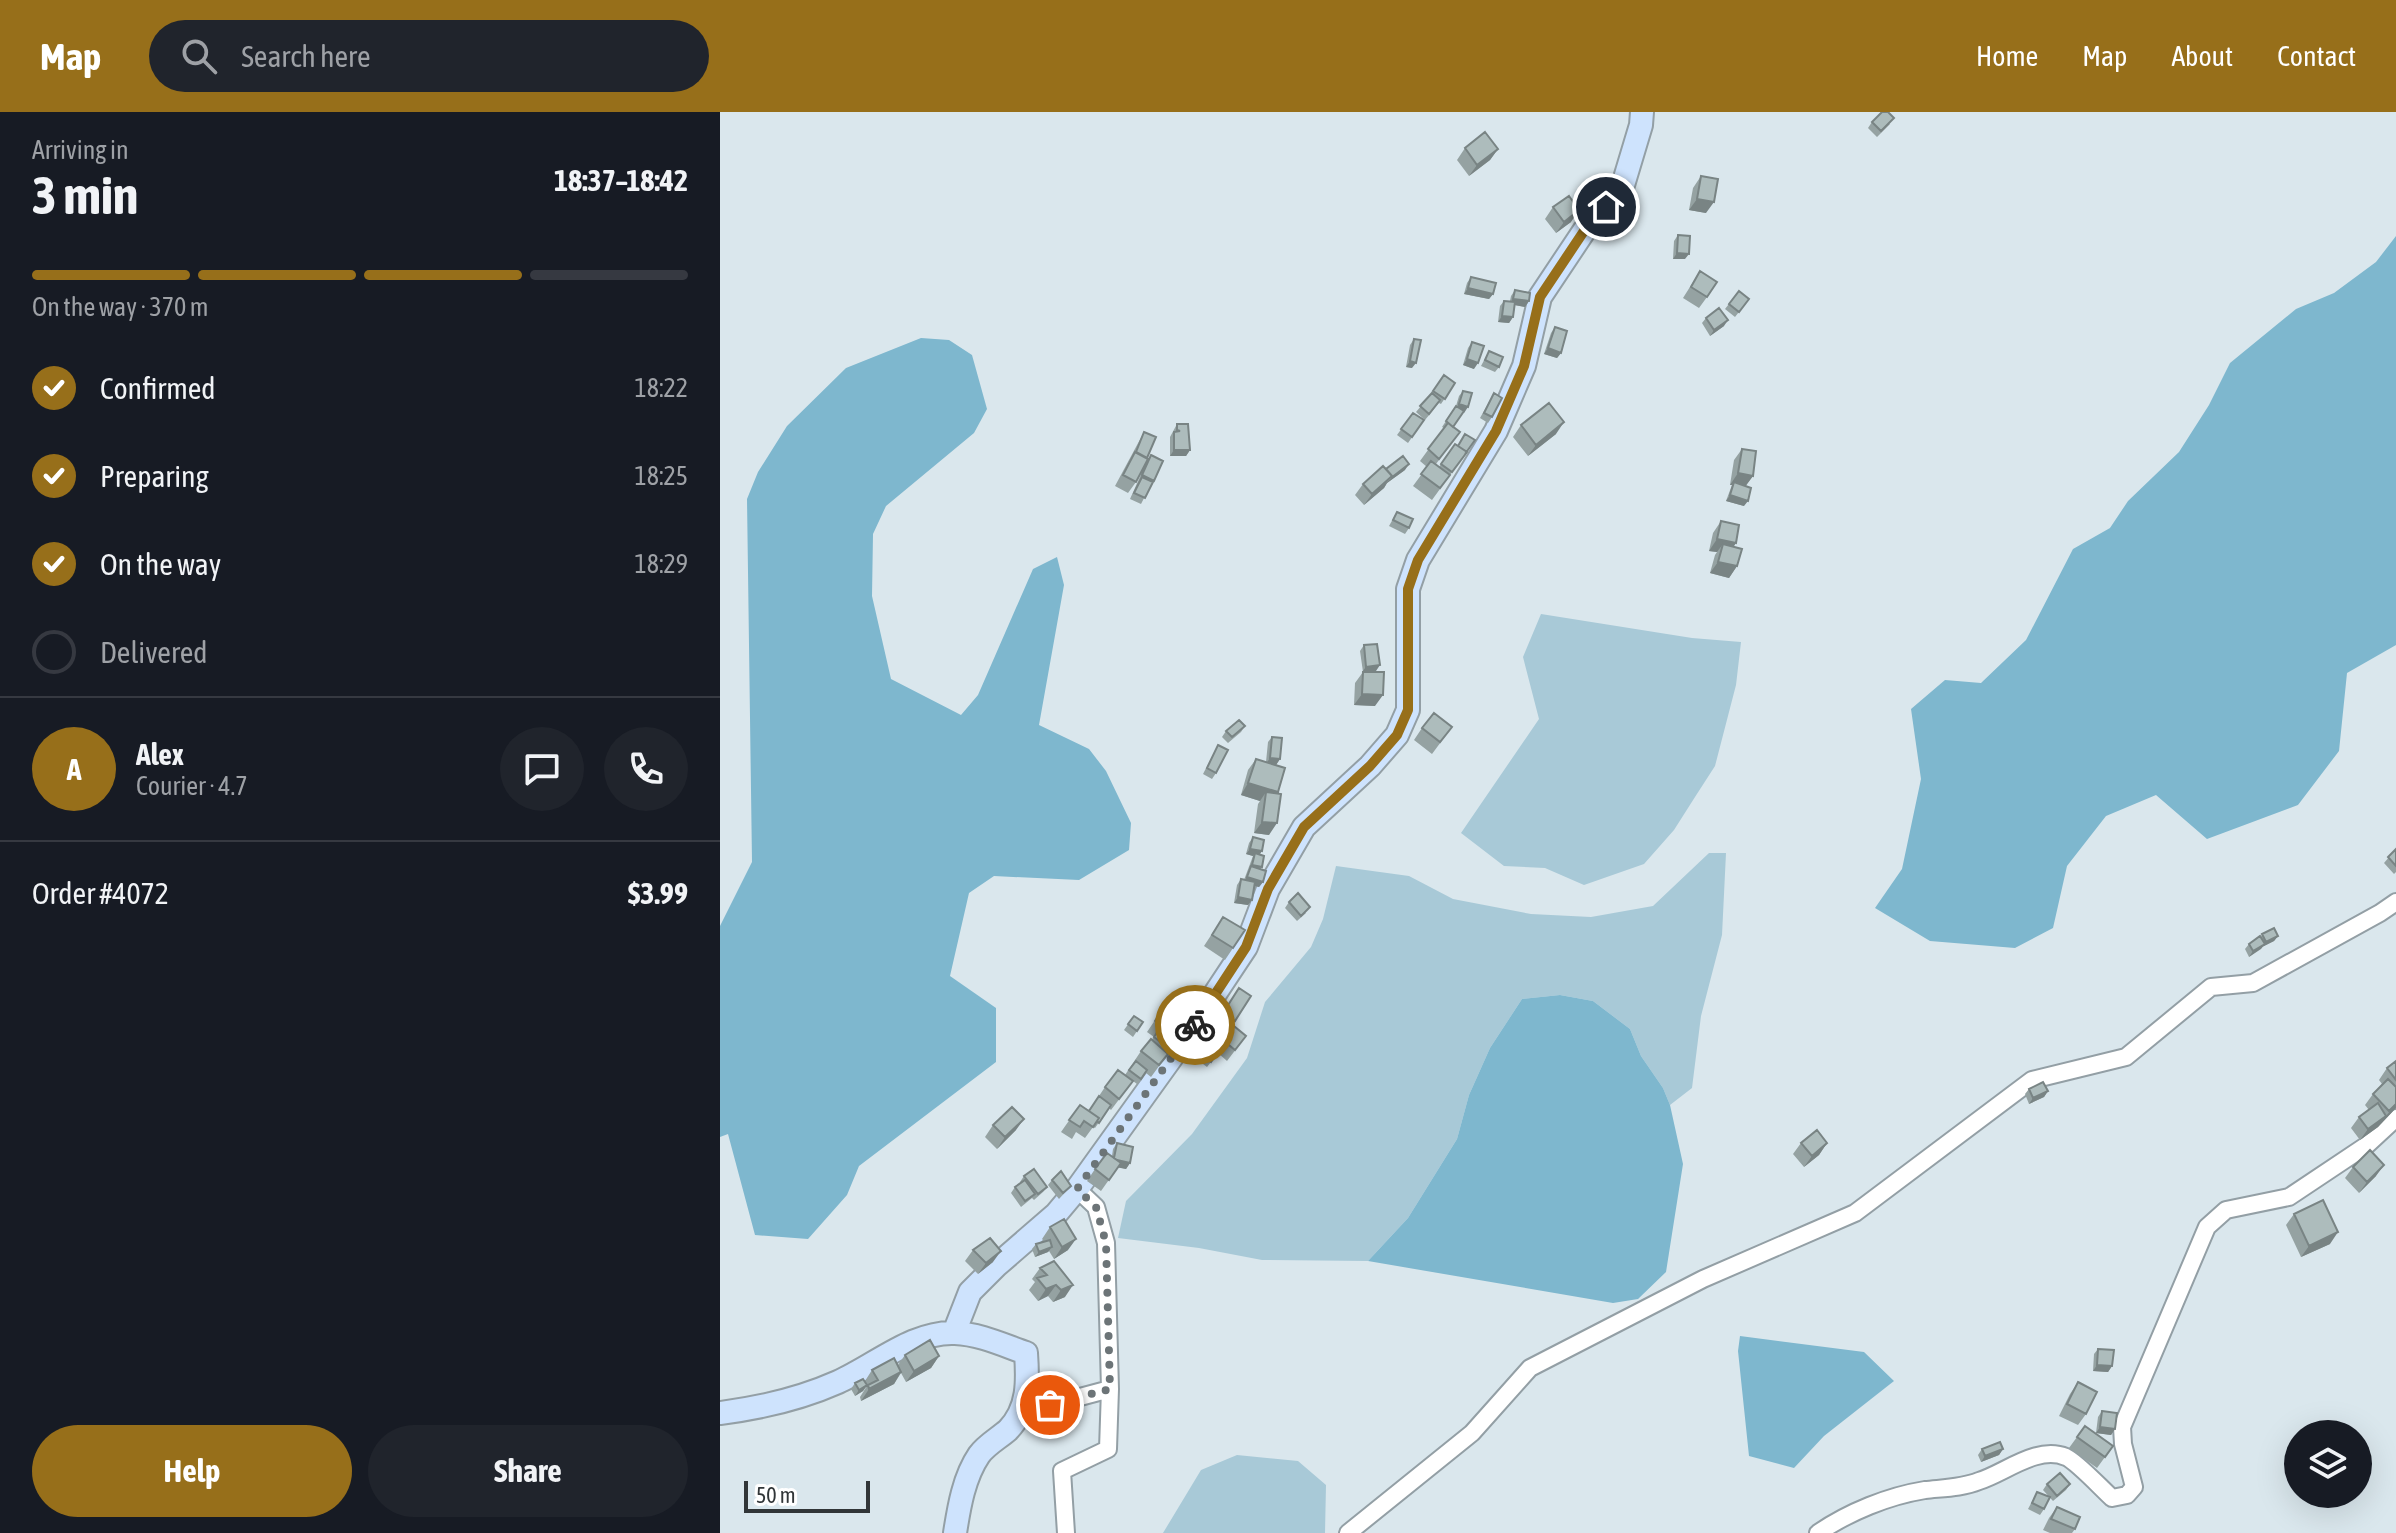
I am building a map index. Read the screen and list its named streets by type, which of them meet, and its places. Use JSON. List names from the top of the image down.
{
  "scale_bar": "50 m",
  "page": {
    "header": "Map",
    "search": "Search here",
    "nav": [
      "Home",
      "Map",
      "About",
      "Contact"
    ],
    "heading": ["3 min", "Arriving in", "18:37–18:42"],
    "panel": [
      "Alex",
      "Courier · 4.7",
      "Order #4072",
      "$3.99"
    ],
    "bar": "On the way · 370 m",
    "list": [
      ["Confirmed", "18:22"],
      ["Preparing", "18:25"],
      ["On the way", "18:29"],
      "Delivered"
    ],
    "round": "A",
    "buttons": ["Help", "Share"],
    "scale": "50 m"
  }
}
